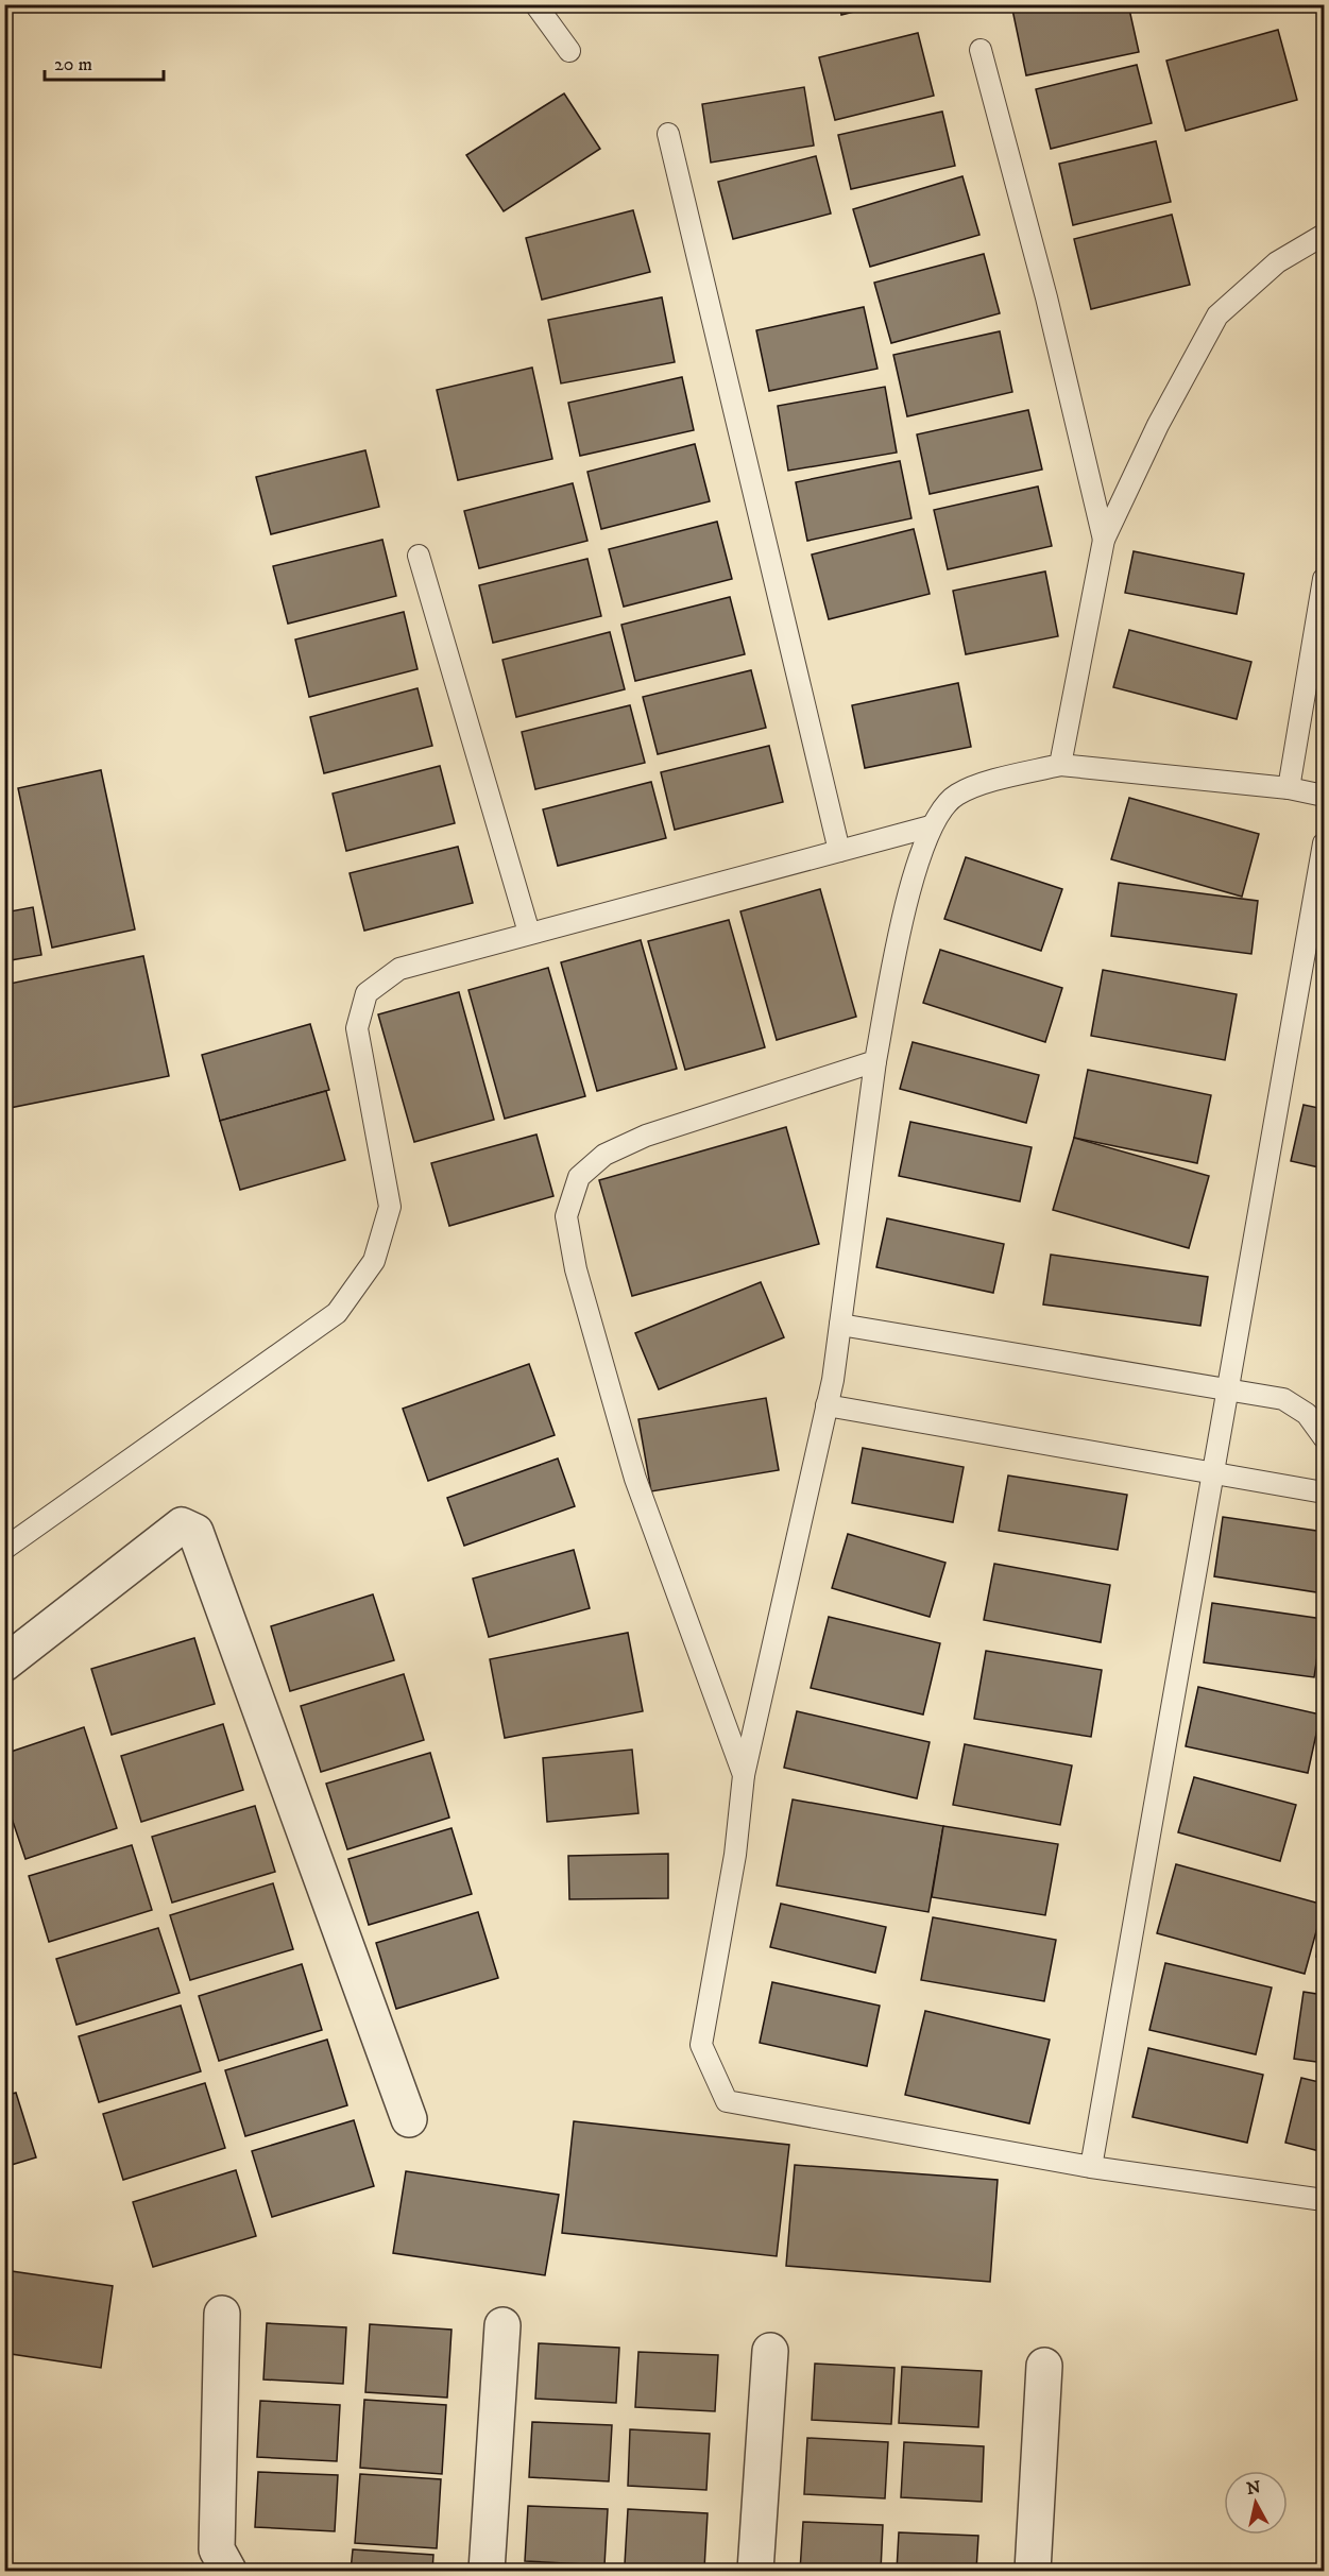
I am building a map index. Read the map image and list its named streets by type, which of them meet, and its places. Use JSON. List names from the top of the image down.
{
  "scale_bar": "20 m",
  "north": "top"
}
